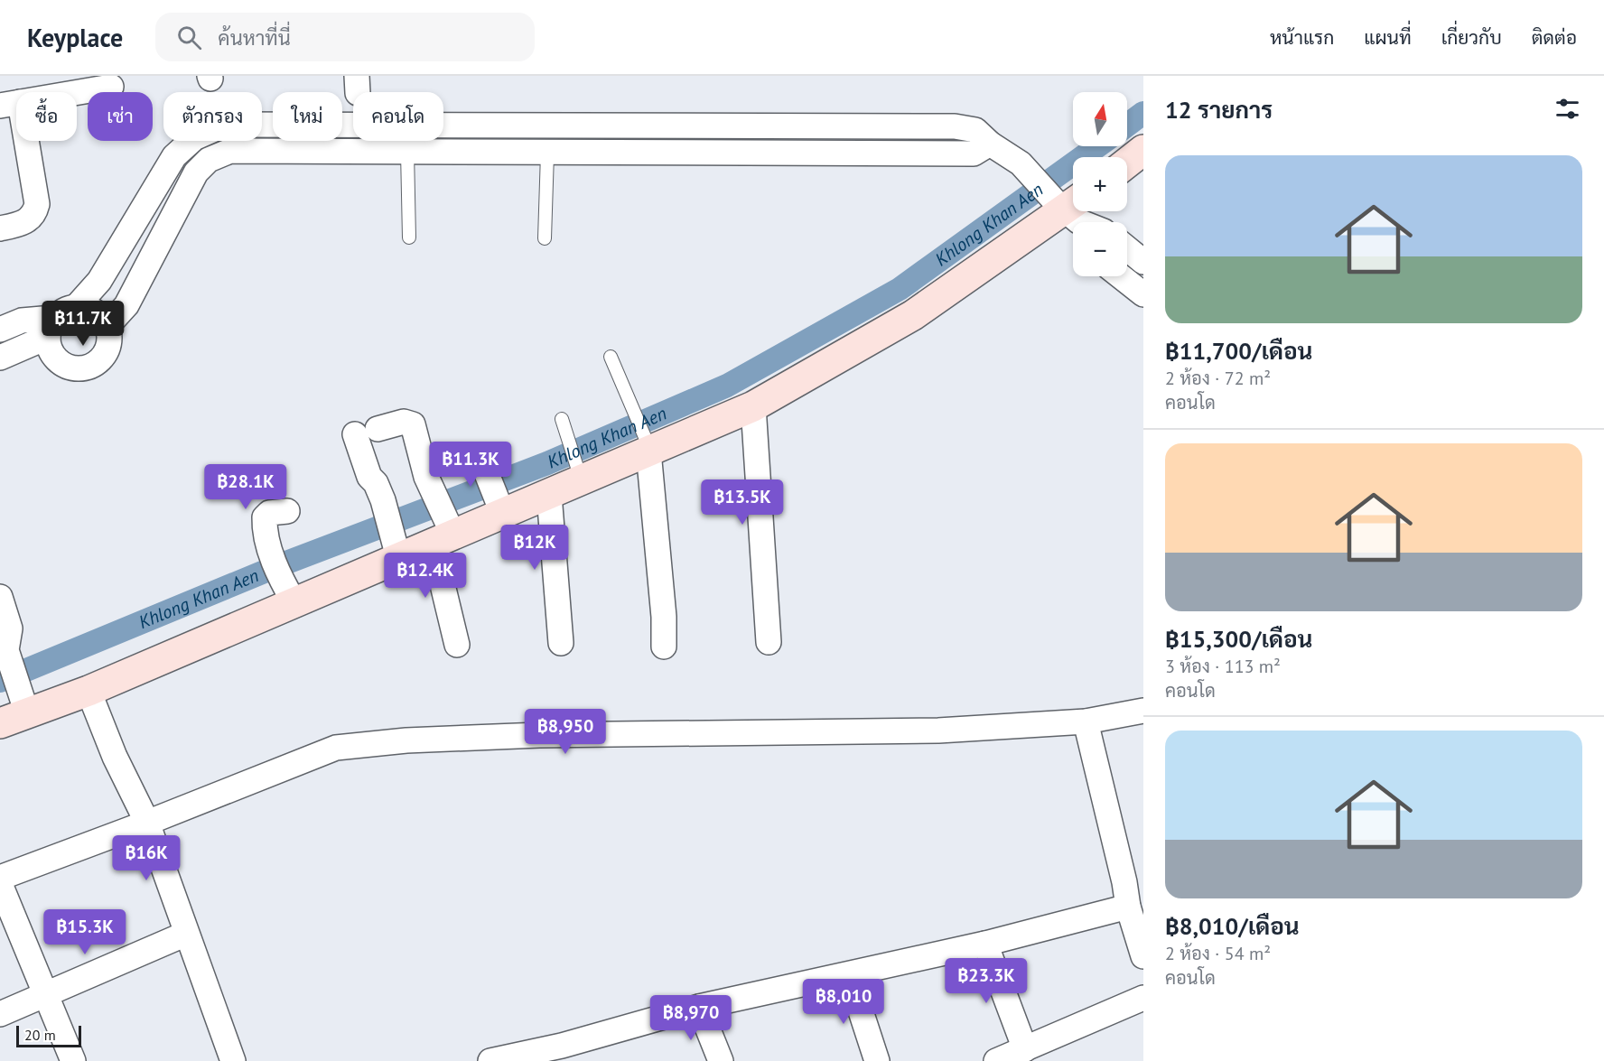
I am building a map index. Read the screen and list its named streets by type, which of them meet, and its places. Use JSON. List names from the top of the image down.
{
  "water": ["Khlong Khan Aen"],
  "scale_bar": "20 m",
  "north": "top",
  "page": {
    "header": "Keyplace",
    "search": "ค้นหาที่นี่",
    "nav": [
      "หน้าแรก",
      "แผนที่",
      "เกี่ยวกับ",
      "ติดต่อ"
    ],
    "heading": "12 รายการ",
    "map_buttons": ["+", "−"],
    "chip": [
      "ซื้อ",
      "เช่า",
      "ตัวกรอง",
      "ใหม่",
      "คอนโด"
    ],
    "list": [
      {
        "name": "฿11,700/เดือน",
        "note": "2 ห้อง · 72 m² · คอนโด"
      },
      {
        "name": "฿15,300/เดือน",
        "note": "3 ห้อง · 113 m² · คอนโด"
      },
      {
        "name": "฿8,010/เดือน",
        "note": "2 ห้อง · 54 m² · คอนโด"
      }
    ],
    "price": [
      "฿11.7K",
      "฿11.3K",
      "฿28.1K",
      "฿13.5K",
      "฿12K",
      "฿12.4K",
      "฿8,950",
      "฿16K",
      "฿15.3K",
      "฿23.3K",
      "฿8,010",
      "฿8,970"
    ],
    "scale": "20 m"
  }
}
